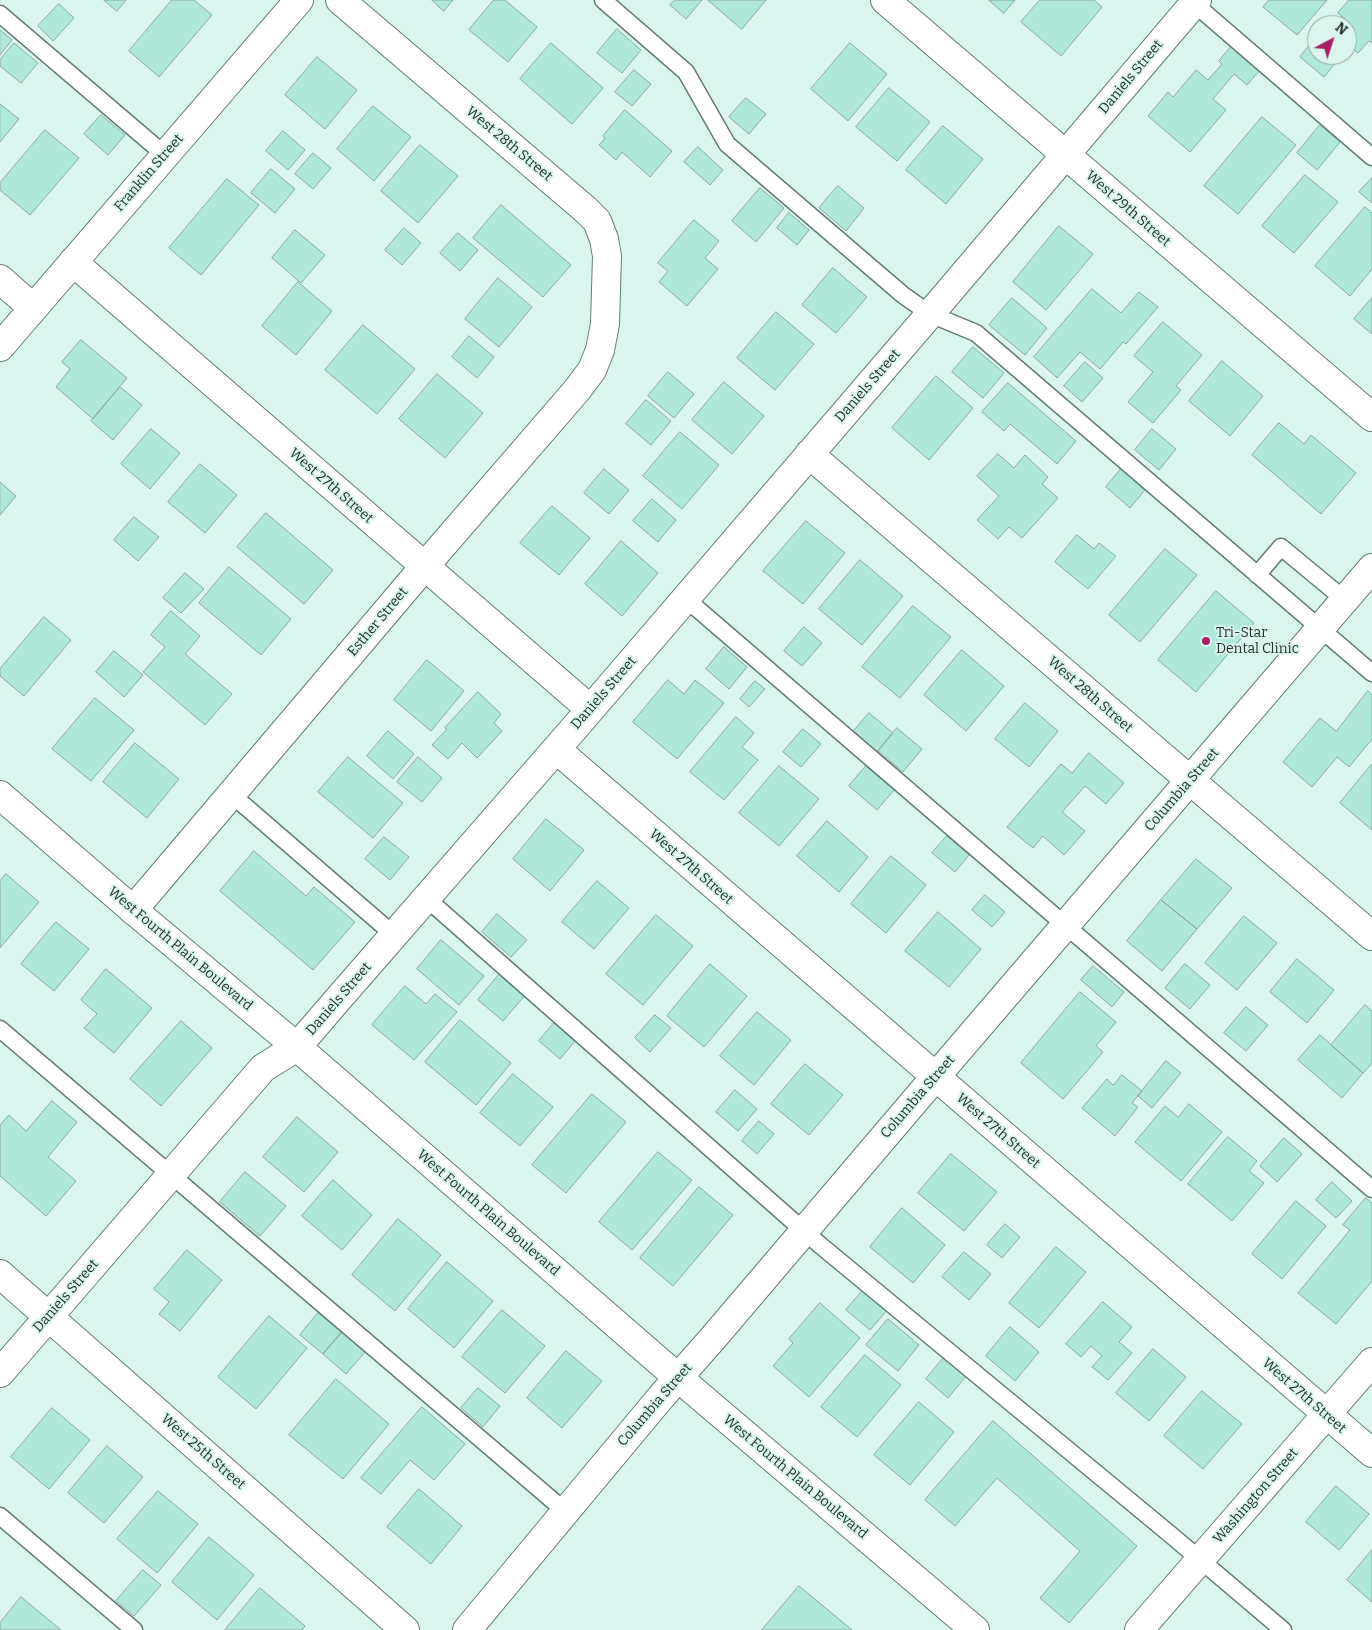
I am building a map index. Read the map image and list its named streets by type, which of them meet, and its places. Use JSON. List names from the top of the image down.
{
  "streets": {
    "street": [
      "Daniels Street",
      "West 28th Street",
      "Franklin Street",
      "West 29th Street",
      "West 27th Street",
      "Esther Street",
      "Columbia Street",
      "West Fourth Plain Boulevard",
      "West 25th Street",
      "Washington Street"
    ]
  },
  "crossings": [
    ["Daniels Street", "West 28th Street"],
    ["Daniels Street", "West 29th Street"],
    ["Daniels Street", "West 27th Street"],
    ["Daniels Street", "West Fourth Plain Boulevard"],
    ["Daniels Street", "West 25th Street"],
    ["West 28th Street", "Esther Street"],
    ["West 28th Street", "Columbia Street"],
    ["Franklin Street", "West 27th Street"],
    ["West 27th Street", "Esther Street"],
    ["West 27th Street", "Columbia Street"],
    ["West 27th Street", "Washington Street"],
    ["Esther Street", "West Fourth Plain Boulevard"],
    ["Columbia Street", "West Fourth Plain Boulevard"]
  ],
  "places": ["Tri-Star Dental Clinic"],
  "north": "top right"
}
